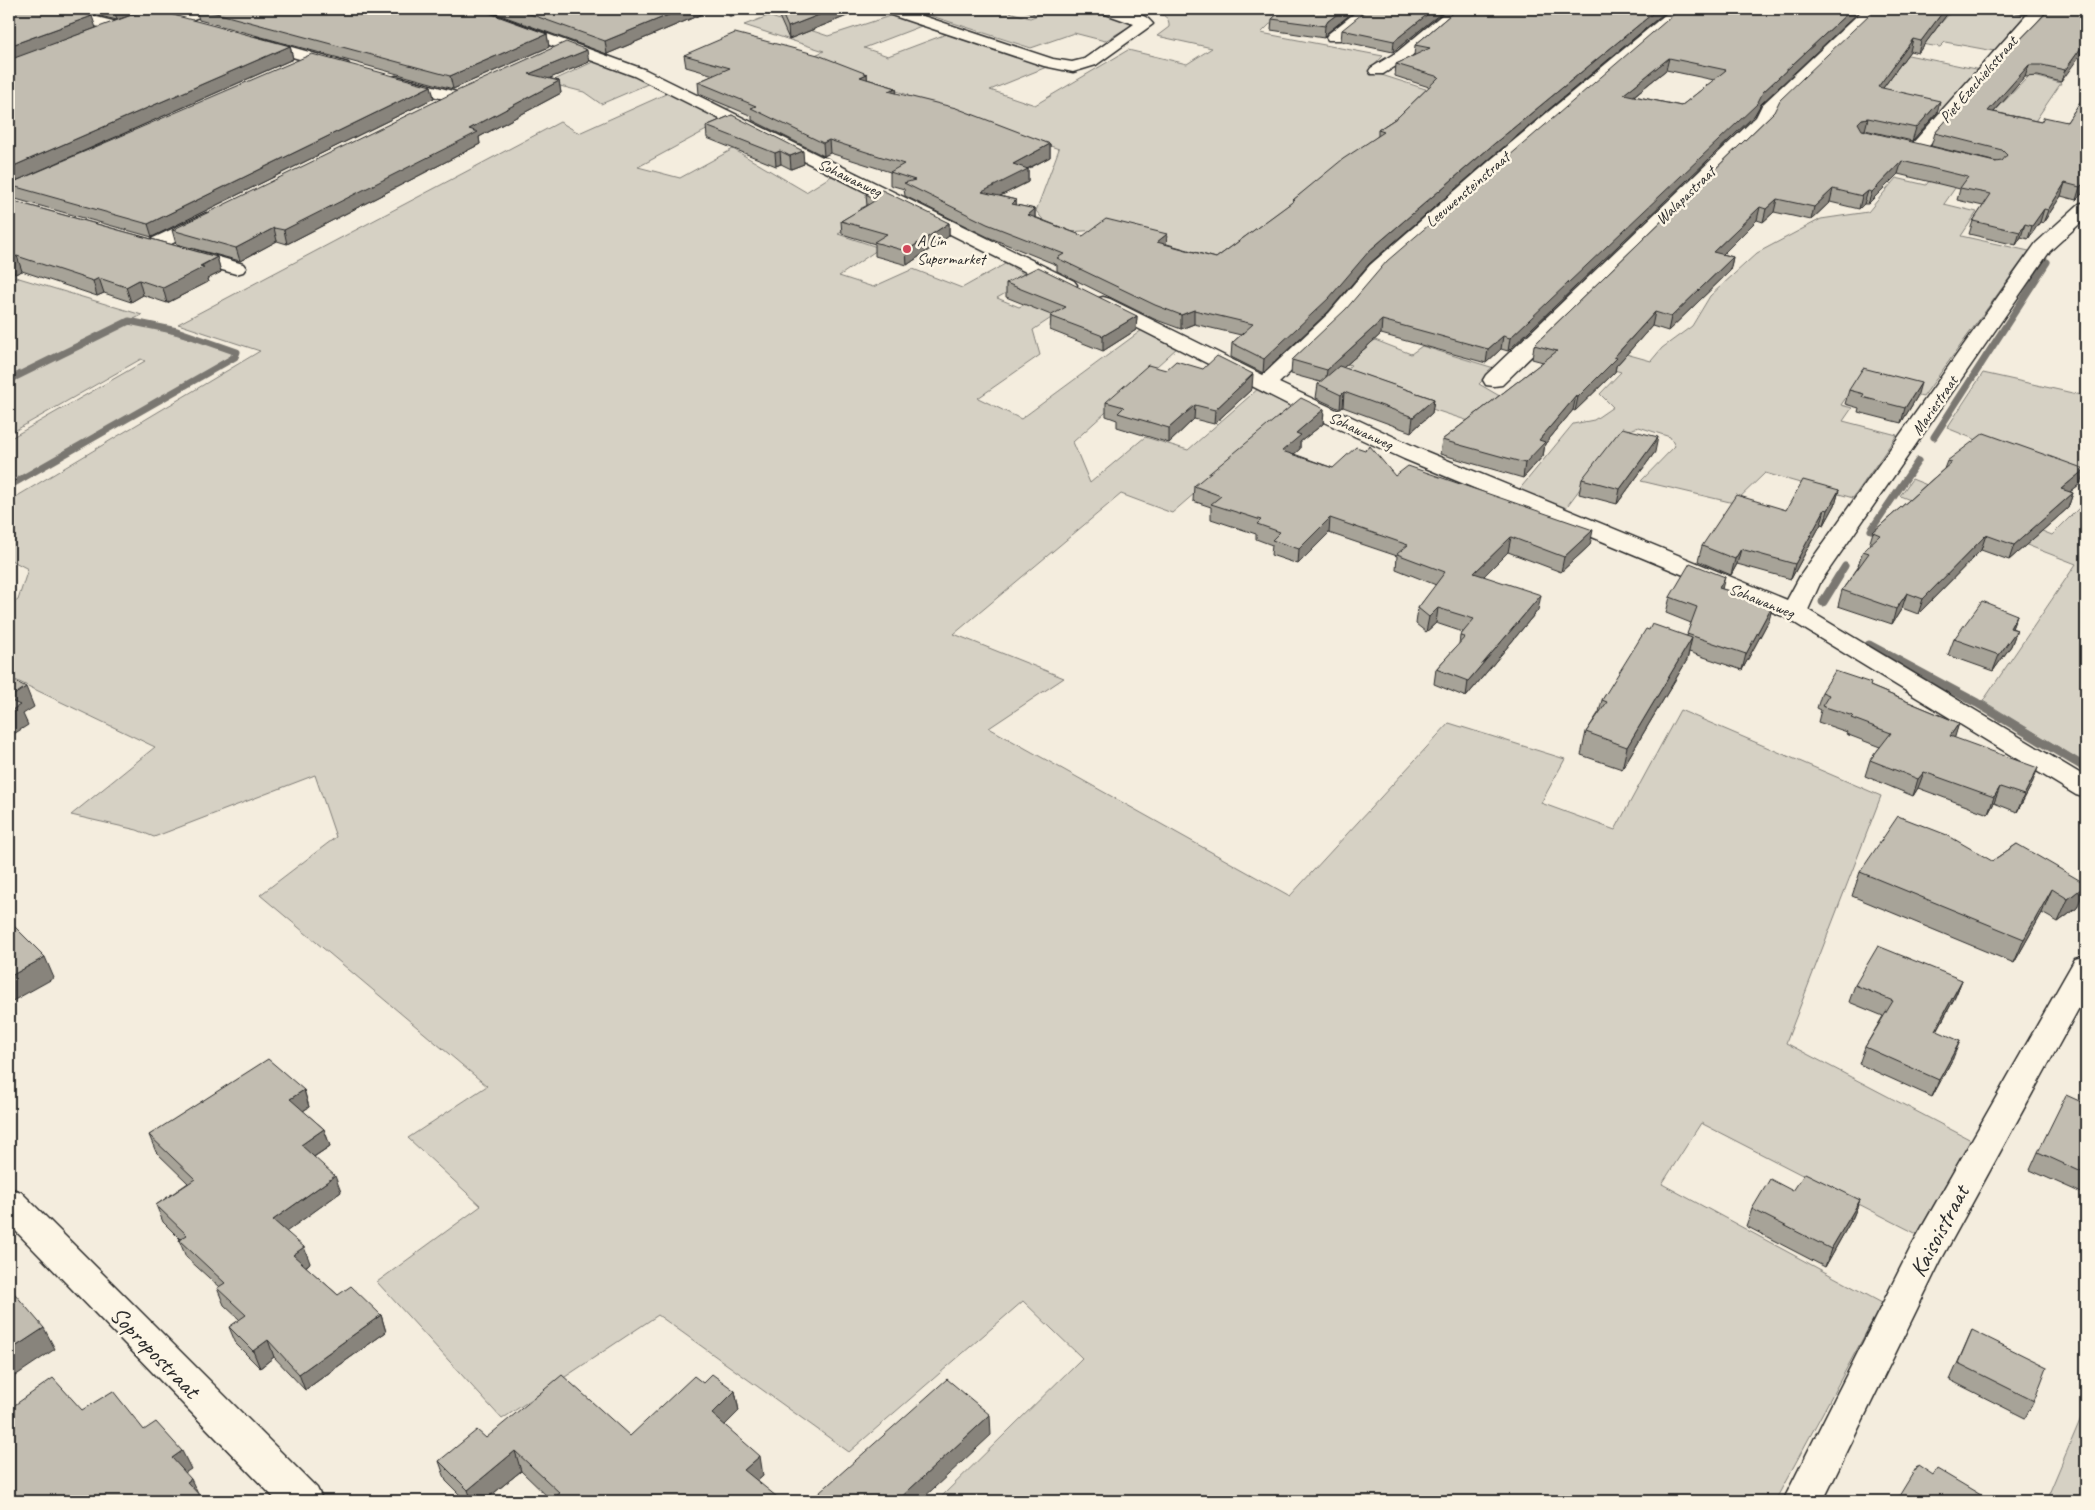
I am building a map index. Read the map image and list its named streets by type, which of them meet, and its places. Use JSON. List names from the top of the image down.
{
  "streets": {
    "street": [
      "Piet Ezechielsstraat",
      "Sohawanweg",
      "Leeuwensteinstraat",
      "Walapastraat",
      "Mariestraat",
      "Kaisoistraat",
      "Sopropostraat"
    ]
  },
  "crossings": [
    ["Sohawanweg", "Leeuwensteinstraat"],
    ["Sohawanweg", "Mariestraat"]
  ],
  "places": ["A Lin Supermarket"]
}
